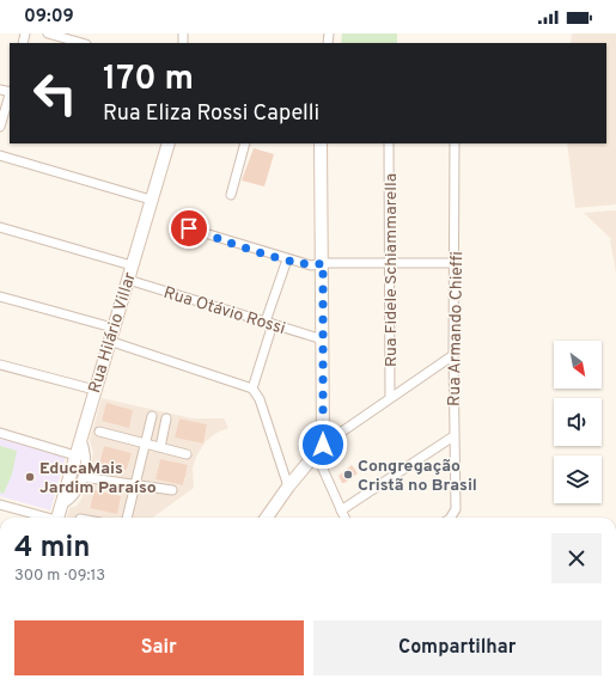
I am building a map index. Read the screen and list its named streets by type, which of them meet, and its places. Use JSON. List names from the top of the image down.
{
  "streets": {
    "street": [
      "Rua Fidele Schiammarella",
      "Rua Otávio Rossi",
      "Rua Armando Chieffi",
      "Rua Hilário Villar"
    ]
  },
  "crossings": [
    ["Rua Otávio Rossi", "Rua Hilário Villar"]
  ],
  "places": ["Congregação Cristã no Brasil", "EducaMais Jardim Paraíso"],
  "north": "bottom right",
  "page": {
    "status": "09:09",
    "turn": ["170 m", "Rua Eliza Rossi Capelli"],
    "heading": ["4 min", "300 m · 09:13"],
    "buttons": ["Sair", "Compartilhar"]
  }
}
